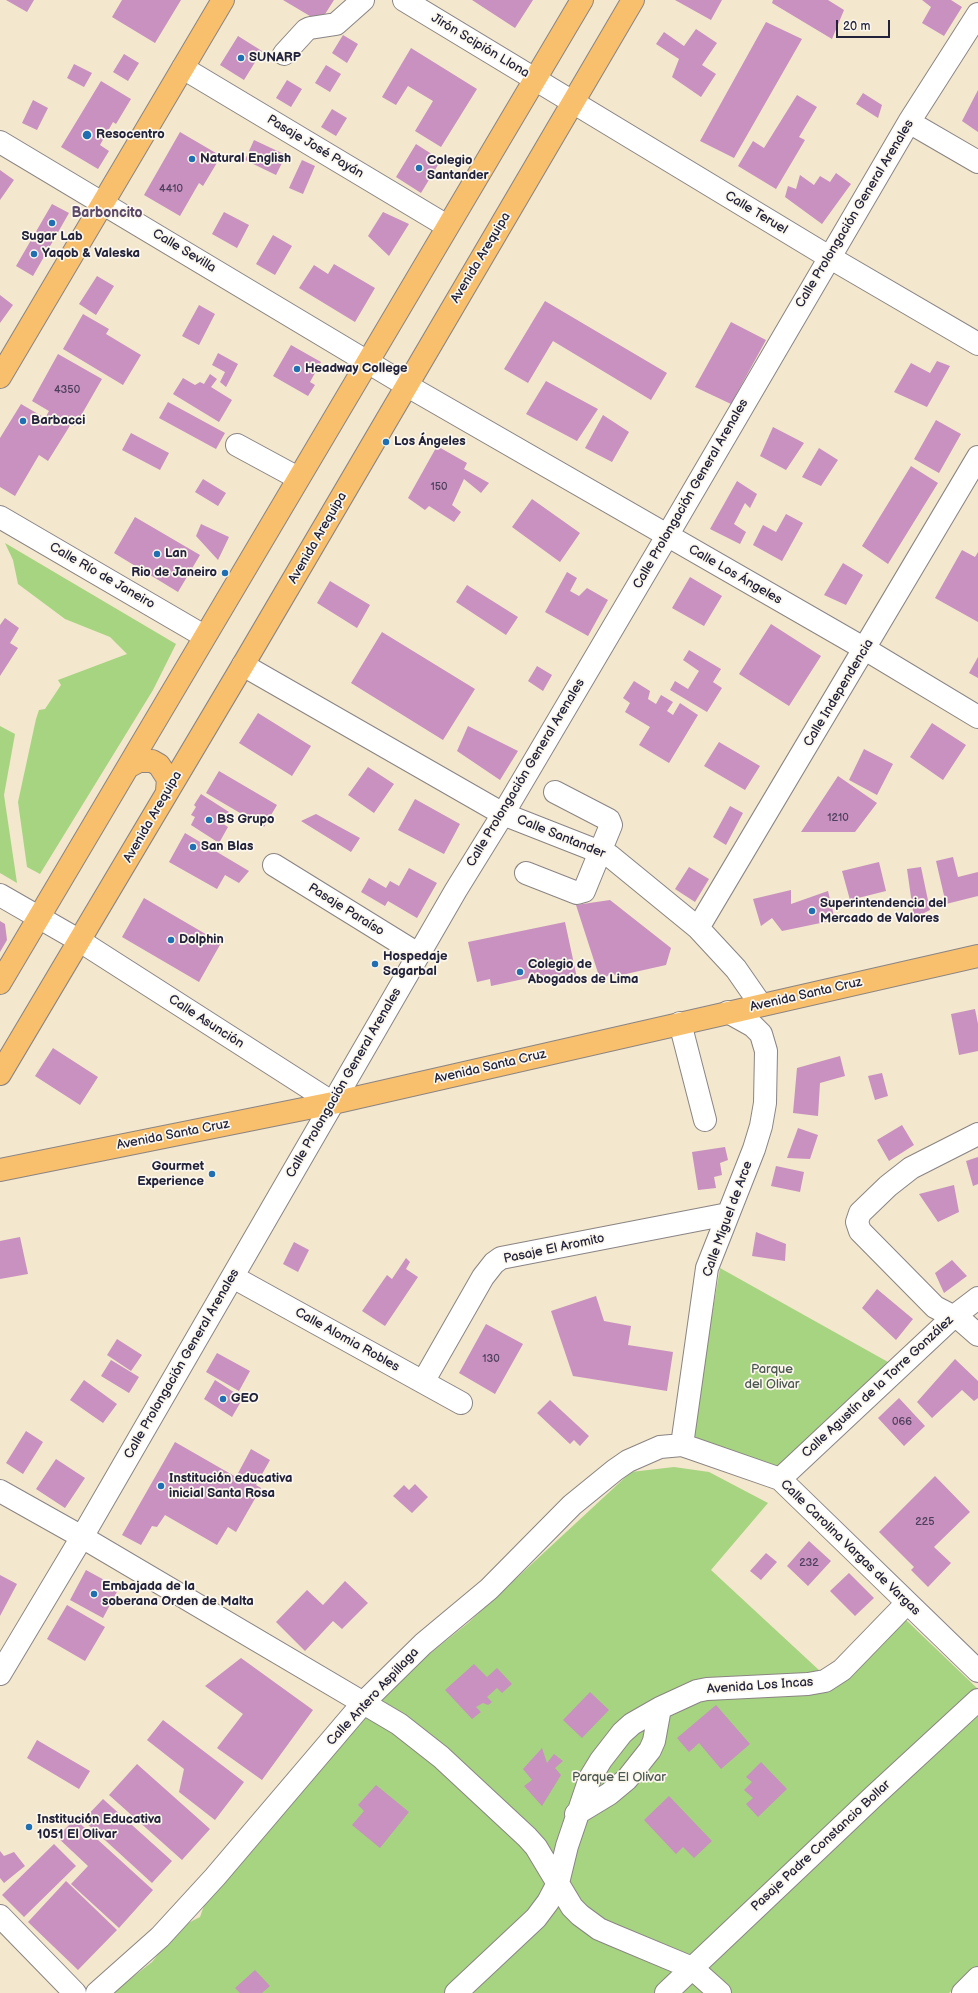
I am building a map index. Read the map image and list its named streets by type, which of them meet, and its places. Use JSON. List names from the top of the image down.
{
  "streets": {
    "main road": ["Avenida Arequipa", "Avenida Santa Cruz"],
    "street": [
      "Jirón Scipión Llona",
      "Pasaje José Payán",
      "Calle Teruel",
      "Calle Prolongación General Arenales",
      "Calle Sevilla",
      "Calle Los Ángeles",
      "Calle Río de Janeiro",
      "Calle Independencia",
      "Calle Santander",
      "Pasaje Paraíso",
      "Calle Asunción",
      "Calle Miguel de Arce",
      "Pasaje El Aromito",
      "Calle Alomia Robles",
      "Calle Agustín de la Torre González",
      "Calle Carolina Vargas de Vargas",
      "Avenida Los Incas",
      "Calle Antero Aspillaga",
      "Pasaje Padre Constancio Bollar"
    ]
  },
  "crossings": [
    ["Jirón Scipión Llona", "Calle Teruel"],
    ["Calle Teruel", "Calle Prolongación General Arenales"],
    ["Calle Teruel", "Avenida Arequipa"],
    ["Calle Prolongación General Arenales", "Calle Los Ángeles"],
    ["Calle Prolongación General Arenales", "Calle Santander"],
    ["Calle Prolongación General Arenales", "Pasaje Paraíso"],
    ["Calle Prolongación General Arenales", "Avenida Santa Cruz"],
    ["Calle Prolongación General Arenales", "Calle Asunción"],
    ["Calle Prolongación General Arenales", "Calle Alomia Robles"],
    ["Calle Sevilla", "Calle Los Ángeles"],
    ["Avenida Arequipa", "Calle Los Ángeles"],
    ["Avenida Arequipa", "Calle Santander"],
    ["Avenida Arequipa", "Calle Asunción"],
    ["Calle Los Ángeles", "Calle Independencia"],
    ["Calle Independencia", "Calle Santander"],
    ["Calle Santander", "Avenida Santa Cruz"],
    ["Avenida Santa Cruz", "Calle Asunción"],
    ["Avenida Santa Cruz", "Calle Miguel de Arce"],
    ["Calle Miguel de Arce", "Pasaje El Aromito"],
    ["Calle Miguel de Arce", "Calle Carolina Vargas de Vargas"],
    ["Calle Miguel de Arce", "Calle Antero Aspillaga"],
    ["Pasaje El Aromito", "Calle Alomia Robles"],
    ["Calle Agustín de la Torre González", "Calle Carolina Vargas de Vargas"],
    ["Calle Carolina Vargas de Vargas", "Avenida Los Incas"],
    ["Calle Carolina Vargas de Vargas", "Calle Antero Aspillaga"]
  ],
  "districts": ["Barboncito"],
  "parks": ["Parque del Olivar", "Parque El Olivar"],
  "places": [
    "SUNARP",
    "Resocentro",
    "Natural English",
    "Colegio Santander",
    "Sugar Lab",
    "Yaqob & Valeska",
    "Headway College",
    "Barbacci",
    "Los Ángeles",
    "Lan",
    "Rio de Janeiro",
    "BS Grupo",
    "San Blas",
    "Superintendencia del Mercado de Valores",
    "Dolphin",
    "Hospedaje Sagarbal",
    "Colegio de Abogados de Lima",
    "Gourmet Experience",
    "GEO",
    "Institución educativa inicial Santa Rosa",
    "Embajada de la soberana Orden de Malta",
    "Institución Educativa 1051 El Olivar"
  ],
  "house_numbers": [
    "4410",
    "4350",
    "150",
    "1210",
    "130",
    "066",
    "225",
    "232"
  ],
  "scale_bar": "20 m"
}
